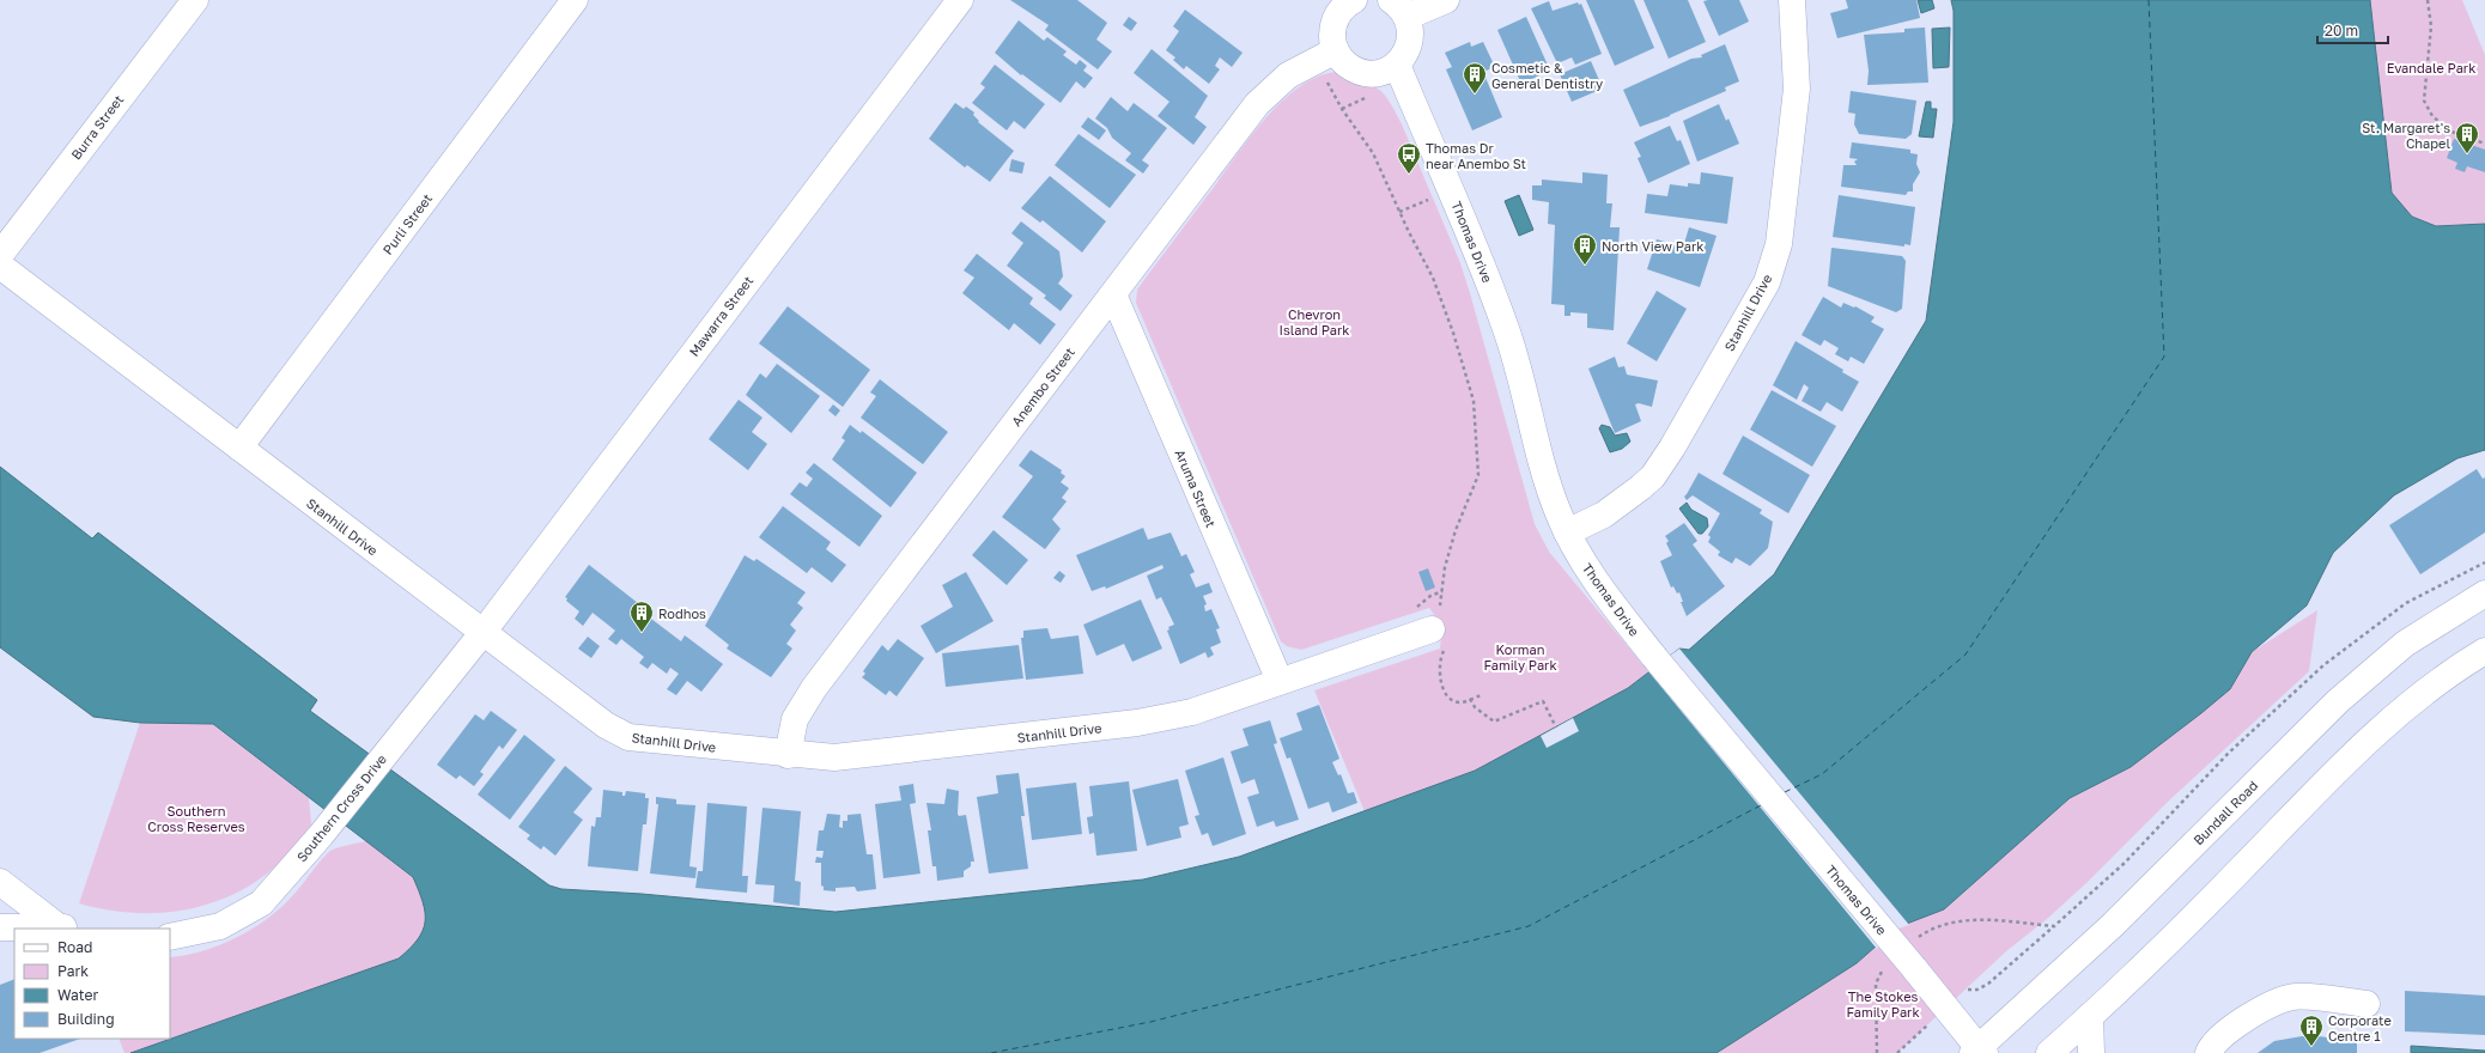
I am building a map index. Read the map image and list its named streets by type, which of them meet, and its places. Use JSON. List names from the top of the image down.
{
  "streets": {
    "street": [
      "Burra Street",
      "Purli Street",
      "Thomas Drive",
      "Stanhill Drive",
      "Mawarra Street",
      "Anembo Street",
      "Aruma Street",
      "Southern Cross Drive",
      "Bundall Road"
    ]
  },
  "crossings": [
    ["Purli Street", "Stanhill Drive"],
    ["Thomas Drive", "Stanhill Drive"],
    ["Thomas Drive", "Bundall Road"],
    ["Stanhill Drive", "Mawarra Street"],
    ["Stanhill Drive", "Anembo Street"],
    ["Stanhill Drive", "Aruma Street"],
    ["Stanhill Drive", "Southern Cross Drive"],
    ["Mawarra Street", "Southern Cross Drive"],
    ["Anembo Street", "Aruma Street"]
  ],
  "parks": [
    "Evandale Park",
    "Chevron Island Park",
    "Korman Family Park",
    "Southern Cross Reserves",
    "The Stokes Family Park"
  ],
  "places": {
    "building": [
      "Cosmetic & General Dentistry",
      "St. Margaret's Chapel",
      "North View Park",
      "Rodhos",
      "Corporate Centre 1"
    ],
    "bus stop": ["Thomas Dr near Anembo St"]
  },
  "legend": [
    "Road",
    "Park",
    "Water",
    "Building"
  ],
  "scale_bar": "20 m"
}
